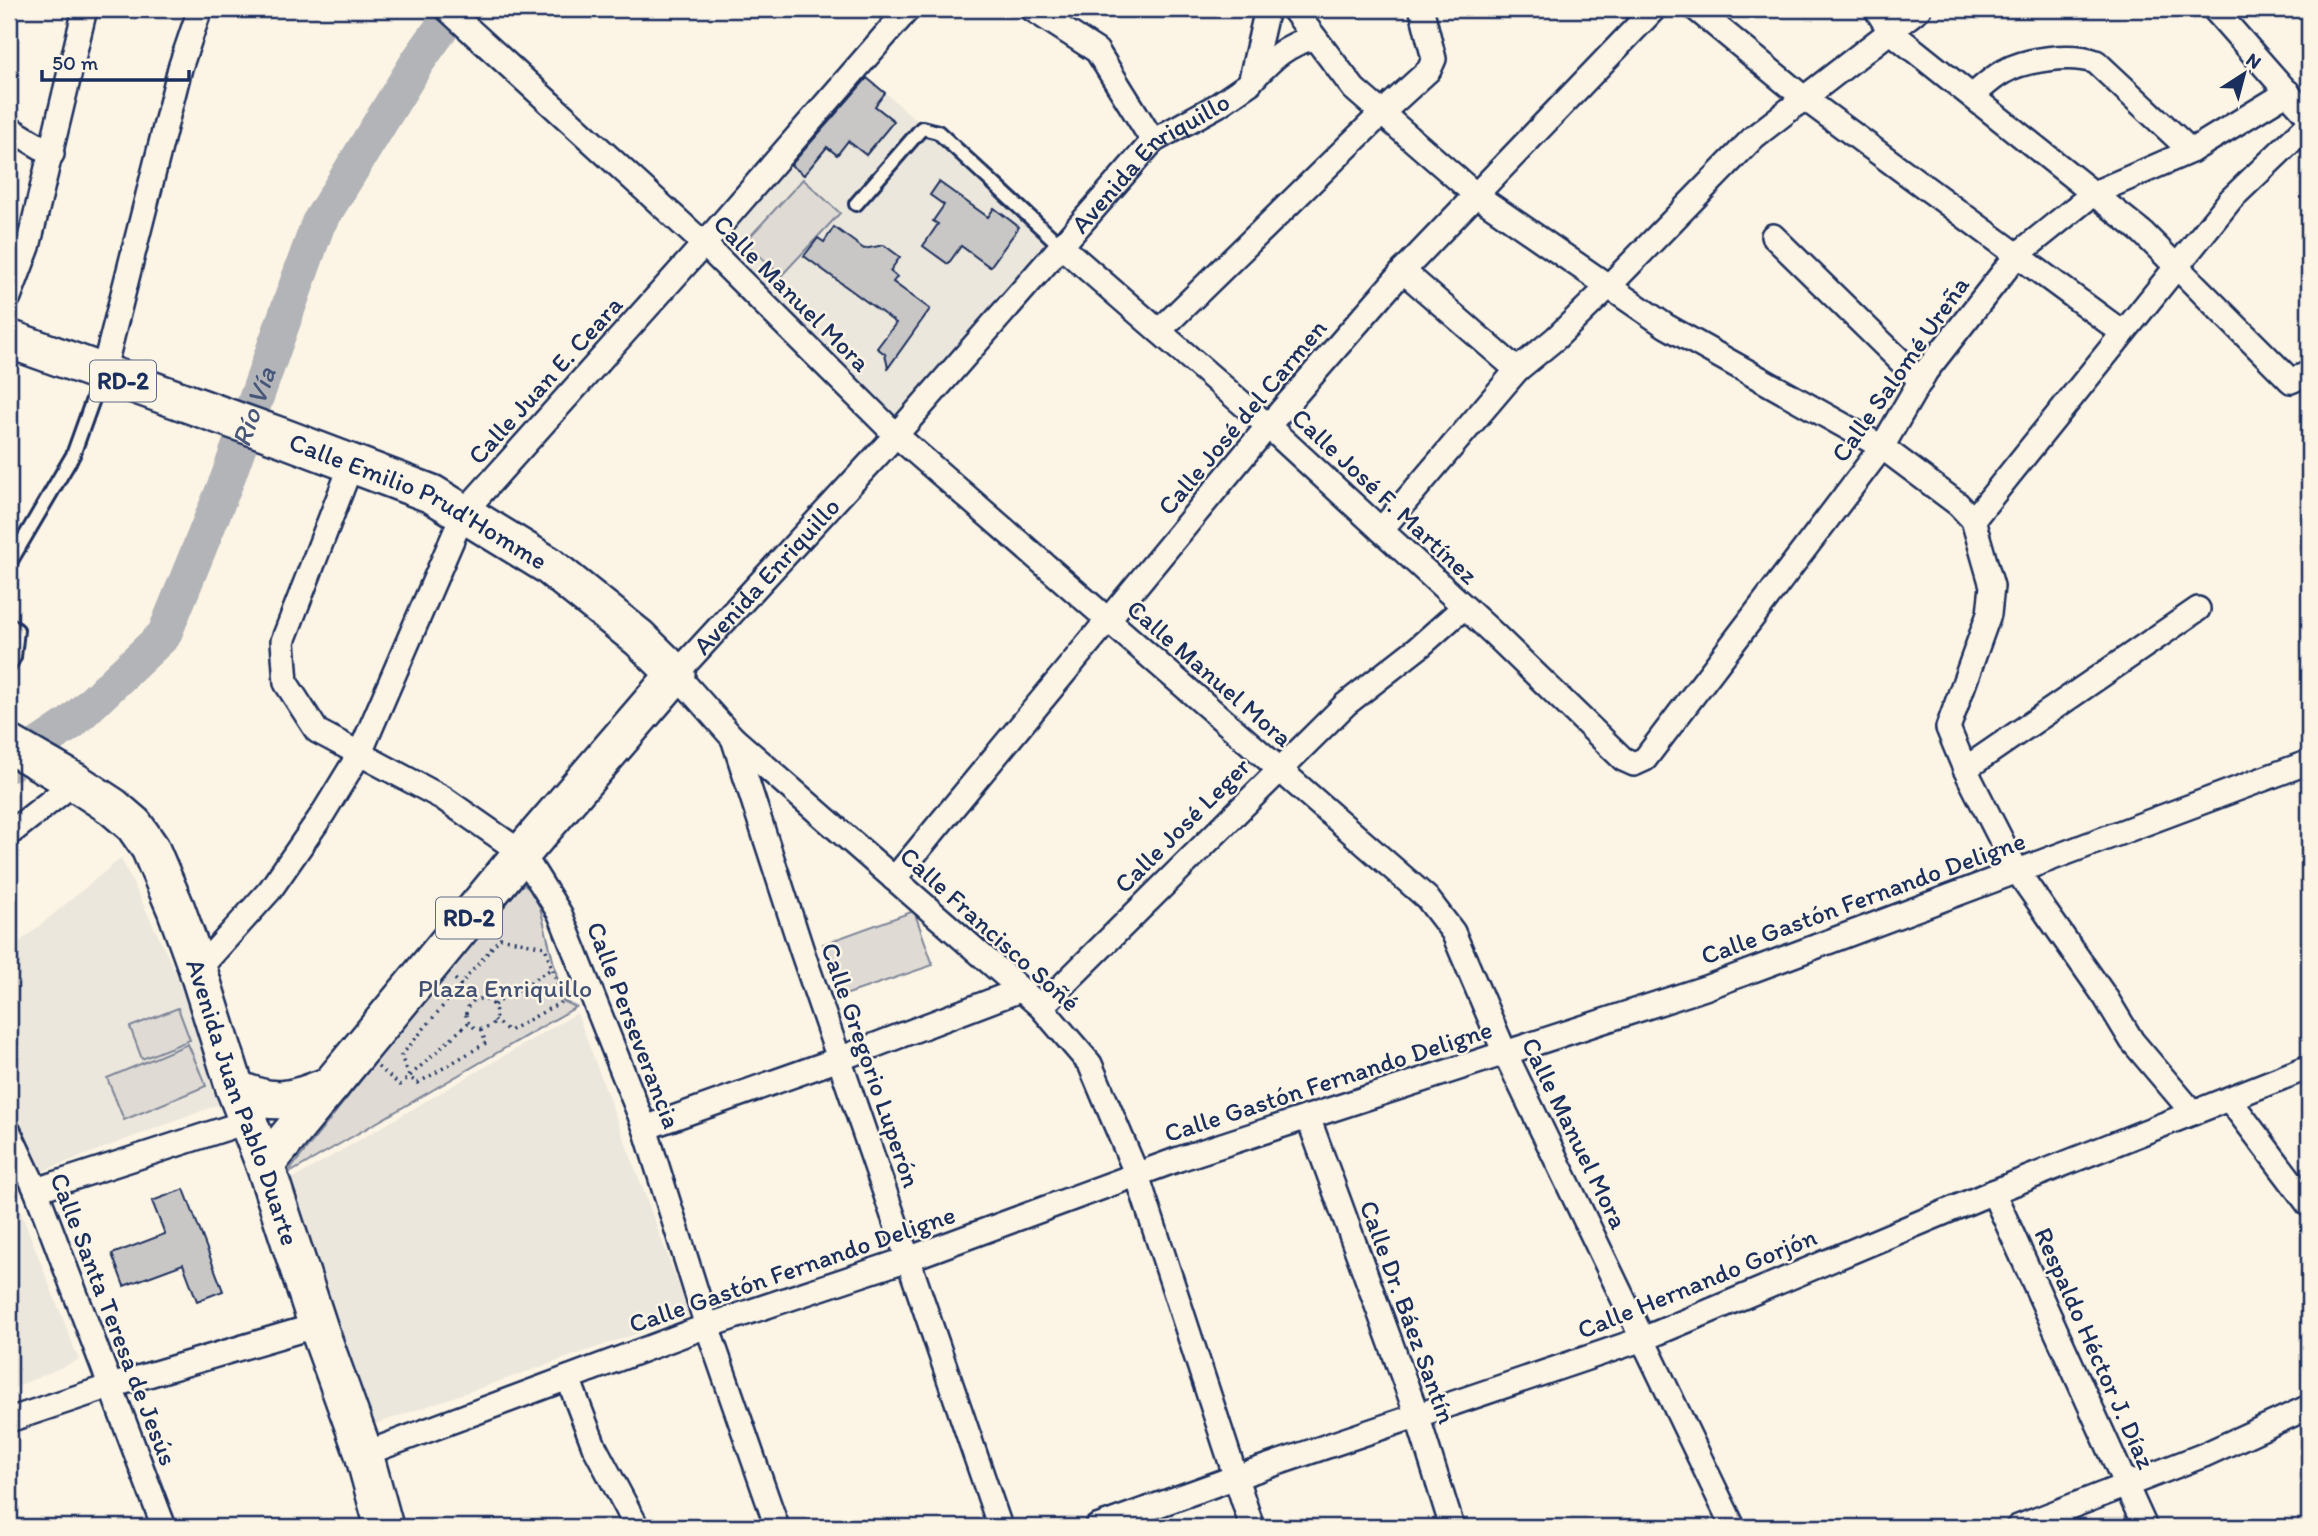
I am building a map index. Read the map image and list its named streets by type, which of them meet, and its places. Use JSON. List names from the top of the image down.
{
  "streets": {
    "main road": [
      "Avenida Enriquillo",
      "RD-2",
      "Calle Emilio Prud'Homme",
      "Avenida Juan Pablo Duarte"
    ],
    "street": [
      "Calle Manuel Mora",
      "Calle Salomé Ureña",
      "Calle Juan E. Ceara",
      "Calle José del Carmen",
      "Calle José F. Martínez",
      "Calle José Leger",
      "Calle Gastón Fernando Deligne",
      "Calle Francisco Soñé",
      "Calle Perseverancia",
      "Calle Gregorio Luperón",
      "Calle Hernando Gorjón",
      "Calle Dr. Báez Santín",
      "Calle Santa Teresa de Jesús",
      "Respaldo Héctor J. Díaz"
    ]
  },
  "crossings": [
    ["Avenida Enriquillo", "Calle Manuel Mora"],
    ["Avenida Enriquillo", "Calle José F. Martínez"],
    ["Avenida Enriquillo", "Calle Emilio Prud'Homme"],
    ["Avenida Enriquillo", "Calle Francisco Soñé"],
    ["Avenida Enriquillo", "Calle Perseverancia"],
    ["Avenida Enriquillo", "Avenida Juan Pablo Duarte"],
    ["Calle Manuel Mora", "Calle Juan E. Ceara"],
    ["Calle Manuel Mora", "Calle José del Carmen"],
    ["Calle Manuel Mora", "Calle José Leger"],
    ["Calle Manuel Mora", "Calle Gastón Fernando Deligne"],
    ["Calle Manuel Mora", "Calle Hernando Gorjón"],
    ["Calle Salomé Ureña", "Calle José F. Martínez"],
    ["Calle Juan E. Ceara", "Calle Emilio Prud'Homme"],
    ["Calle Juan E. Ceara", "Calle Perseverancia"],
    ["Calle Juan E. Ceara", "Avenida Juan Pablo Duarte"],
    ["Calle José del Carmen", "Calle José F. Martínez"],
    ["Calle José del Carmen", "Calle Francisco Soñé"],
    ["Calle José F. Martínez", "Calle José Leger"],
    ["Calle Emilio Prud'Homme", "Calle Francisco Soñé"],
    ["Calle Emilio Prud'Homme", "Calle Perseverancia"],
    ["Calle José Leger", "Calle Francisco Soñé"],
    ["Calle Gastón Fernando Deligne", "Calle Francisco Soñé"],
    ["Calle Gastón Fernando Deligne", "Calle Perseverancia"],
    ["Calle Gastón Fernando Deligne", "Calle Gregorio Luperón"],
    ["Calle Gastón Fernando Deligne", "Avenida Juan Pablo Duarte"],
    ["Calle Gastón Fernando Deligne", "Calle Dr. Báez Santín"],
    ["Calle Francisco Soñé", "Calle Gregorio Luperón"],
    ["Calle Francisco Soñé", "Calle Hernando Gorjón"],
    ["Calle Hernando Gorjón", "Calle Dr. Báez Santín"],
    ["Calle Hernando Gorjón", "Respaldo Héctor J. Díaz"]
  ],
  "water": ["Río Vía"],
  "parks": ["Plaza Enriquillo"],
  "scale_bar": "50 m",
  "north": "top right"
}
